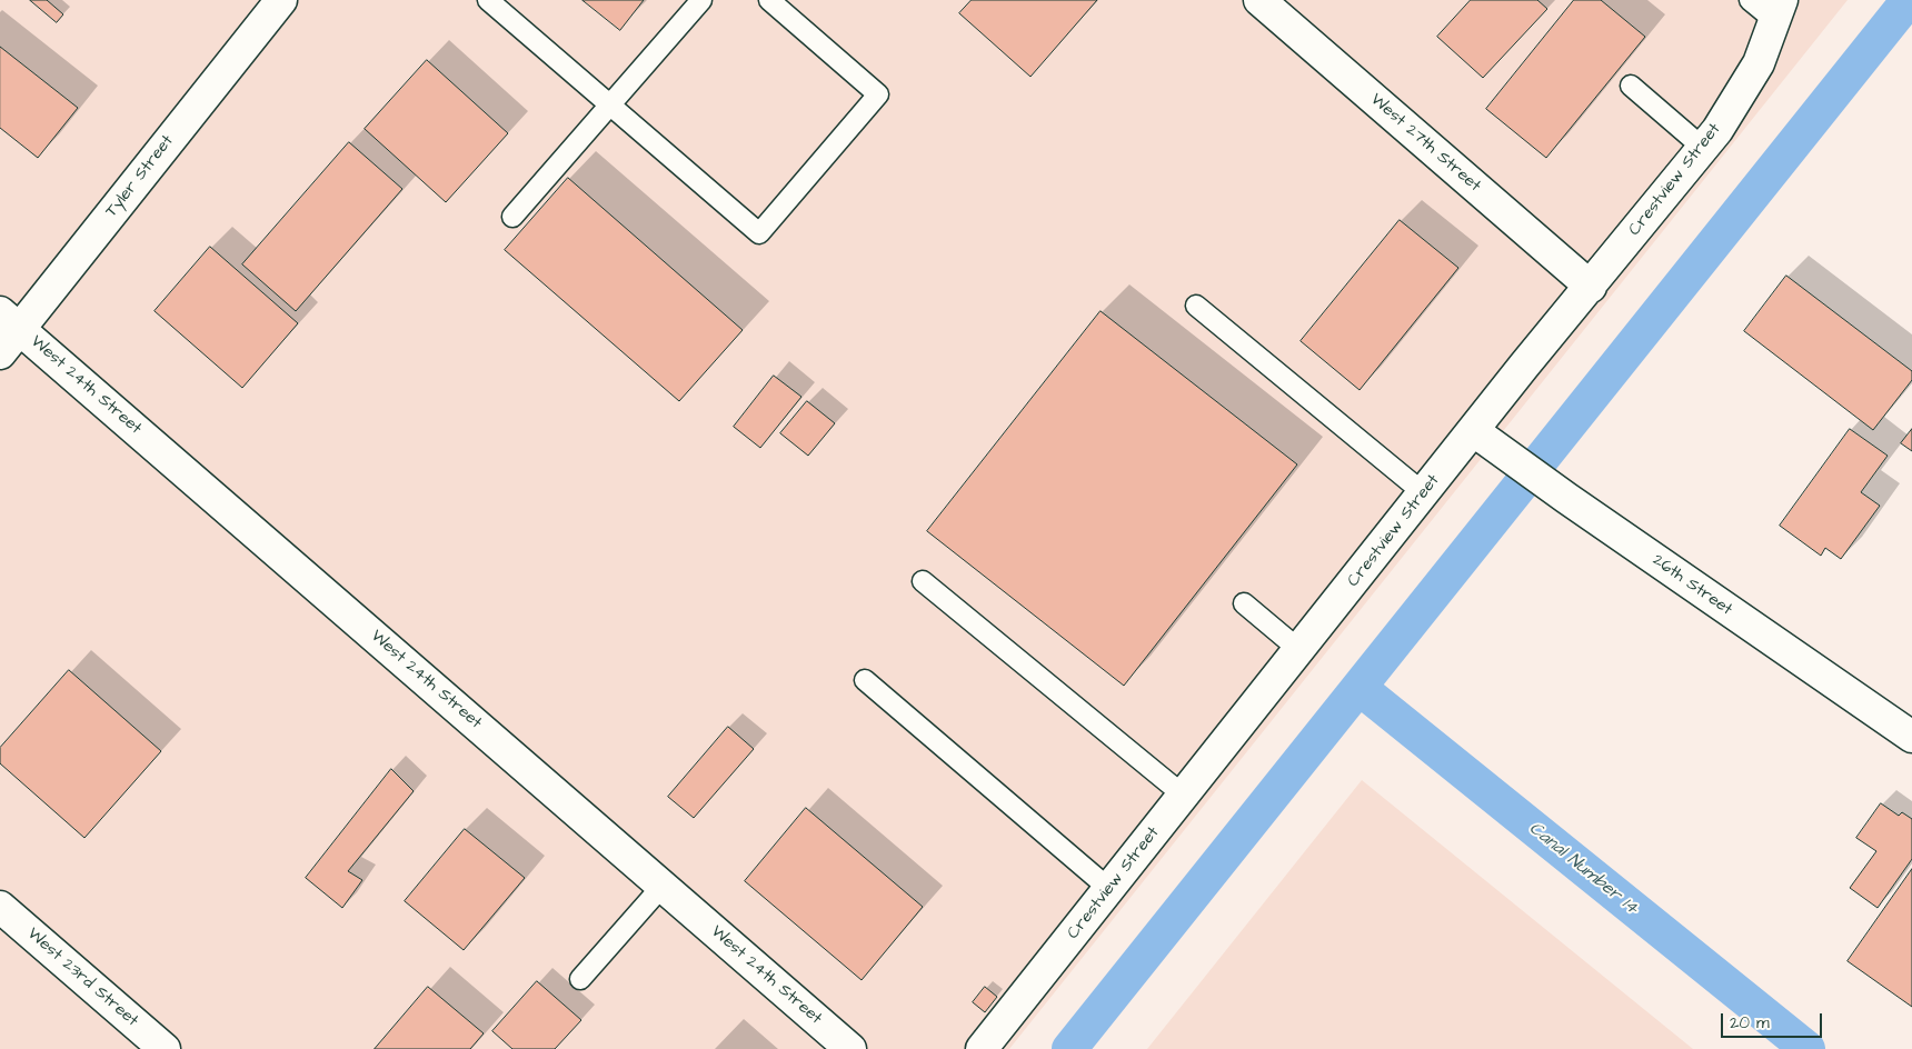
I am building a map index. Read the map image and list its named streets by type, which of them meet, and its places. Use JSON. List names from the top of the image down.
{
  "streets": {
    "street": [
      "West 27th Street",
      "Tyler Street",
      "Crestview Street",
      "West 24th Street",
      "26th Street",
      "West 23rd Street"
    ]
  },
  "crossings": [
    ["West 27th Street", "Crestview Street"],
    ["Tyler Street", "West 24th Street"],
    ["Crestview Street", "26th Street"]
  ],
  "water": ["Canal Number 14"],
  "scale_bar": "20 m"
}
